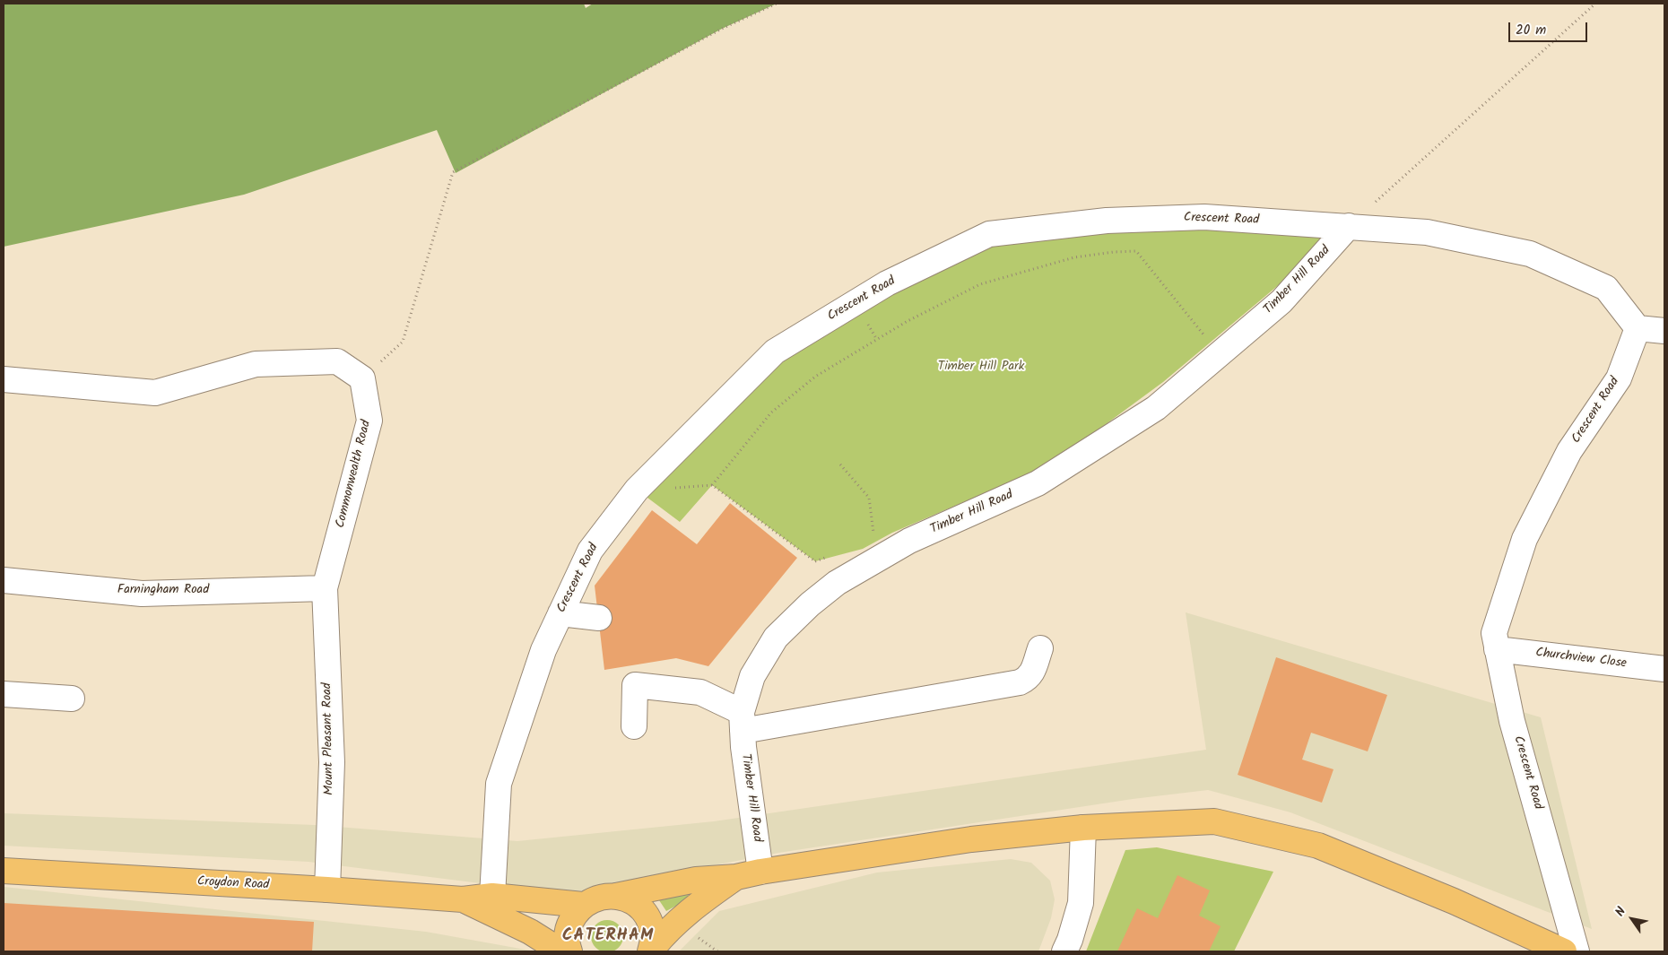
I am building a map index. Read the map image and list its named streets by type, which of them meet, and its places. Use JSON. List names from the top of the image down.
{
  "streets": {
    "main road": ["Croydon Road"],
    "street": [
      "Crescent Road",
      "Timber Hill Road",
      "Commonwealth Road",
      "Farningham Road",
      "Churchview Close",
      "Mount Pleasant Road"
    ]
  },
  "crossings": [
    ["Crescent Road", "Timber Hill Road"],
    ["Crescent Road", "Churchview Close"],
    ["Crescent Road", "Croydon Road"],
    ["Commonwealth Road", "Farningham Road"],
    ["Commonwealth Road", "Mount Pleasant Road"],
    ["Farningham Road", "Mount Pleasant Road"],
    ["Mount Pleasant Road", "Croydon Road"]
  ],
  "districts": ["CATERHAM"],
  "parks": ["Timber Hill Park"],
  "scale_bar": "20 m",
  "north": "top left"
}
